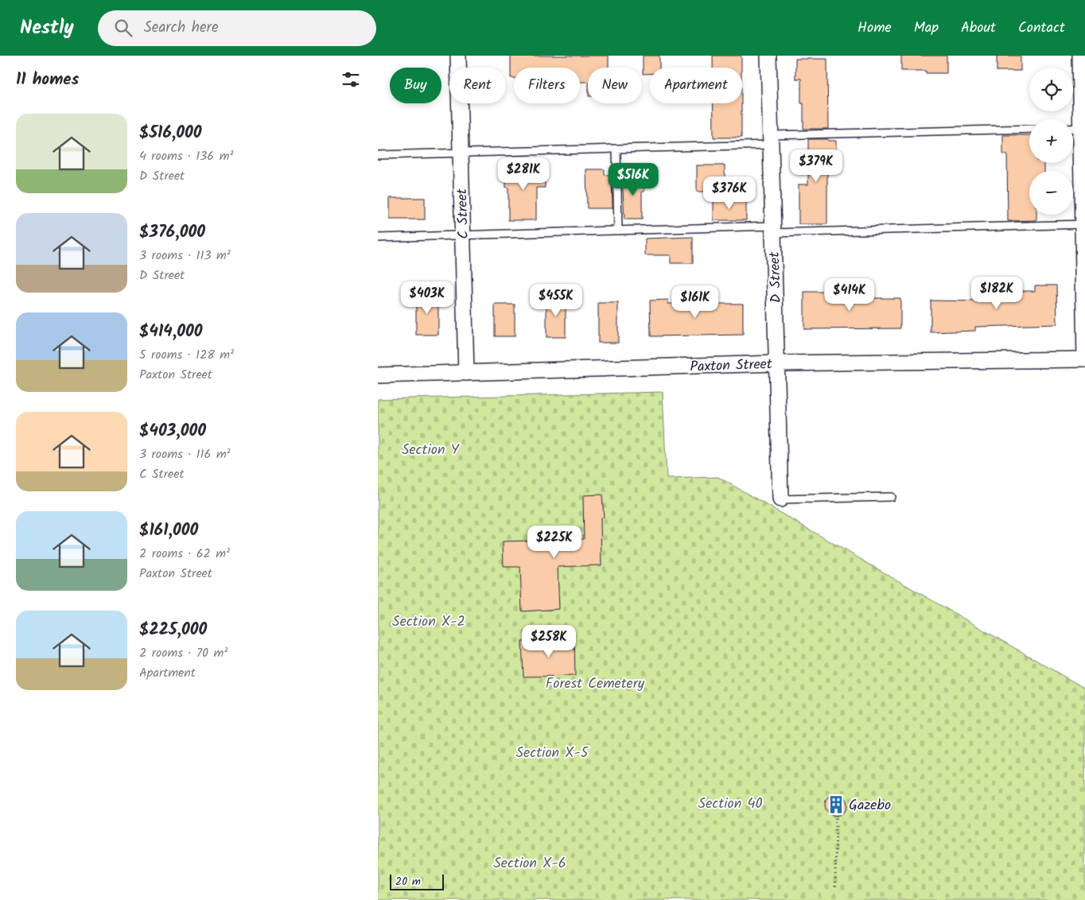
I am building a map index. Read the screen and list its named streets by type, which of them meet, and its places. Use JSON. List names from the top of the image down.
{
  "streets": {
    "street": ["C Street", "D Street", "Paxton Street"]
  },
  "crossings": [
    ["C Street", "Paxton Street"],
    ["D Street", "Paxton Street"]
  ],
  "parks": [
    "Section Y",
    "Section X-2",
    "Forest Cemetery",
    "Section X-5",
    "Section 40",
    "Section X-6"
  ],
  "places": {
    "building": ["Gazebo"]
  },
  "scale_bar": "20 m",
  "page": {
    "header": "Nestly",
    "search": "Search here",
    "nav": [
      "Home",
      "Map",
      "About",
      "Contact"
    ],
    "heading": "11 homes",
    "map_buttons": ["+", "−"],
    "chip": [
      "Buy",
      "Rent",
      "Filters",
      "New",
      "Apartment"
    ],
    "list": [
      {
        "name": "$516,000",
        "note": "4 rooms · 136 m² · D Street"
      },
      {
        "name": "$376,000",
        "note": "3 rooms · 113 m² · D Street"
      },
      {
        "name": "$414,000",
        "note": "5 rooms · 128 m² · Paxton Street"
      },
      {
        "name": "$403,000",
        "note": "3 rooms · 116 m² · C Street"
      },
      {
        "name": "$161,000",
        "note": "2 rooms · 62 m² · Paxton Street"
      },
      {
        "name": "$225,000",
        "note": "2 rooms · 70 m² · Apartment"
      }
    ],
    "price": [
      "$379K",
      "$281K",
      "$516K",
      "$376K",
      "$182K",
      "$414K",
      "$403K",
      "$455K",
      "$161K",
      "$225K",
      "$258K"
    ],
    "scale": "20 m"
  }
}
